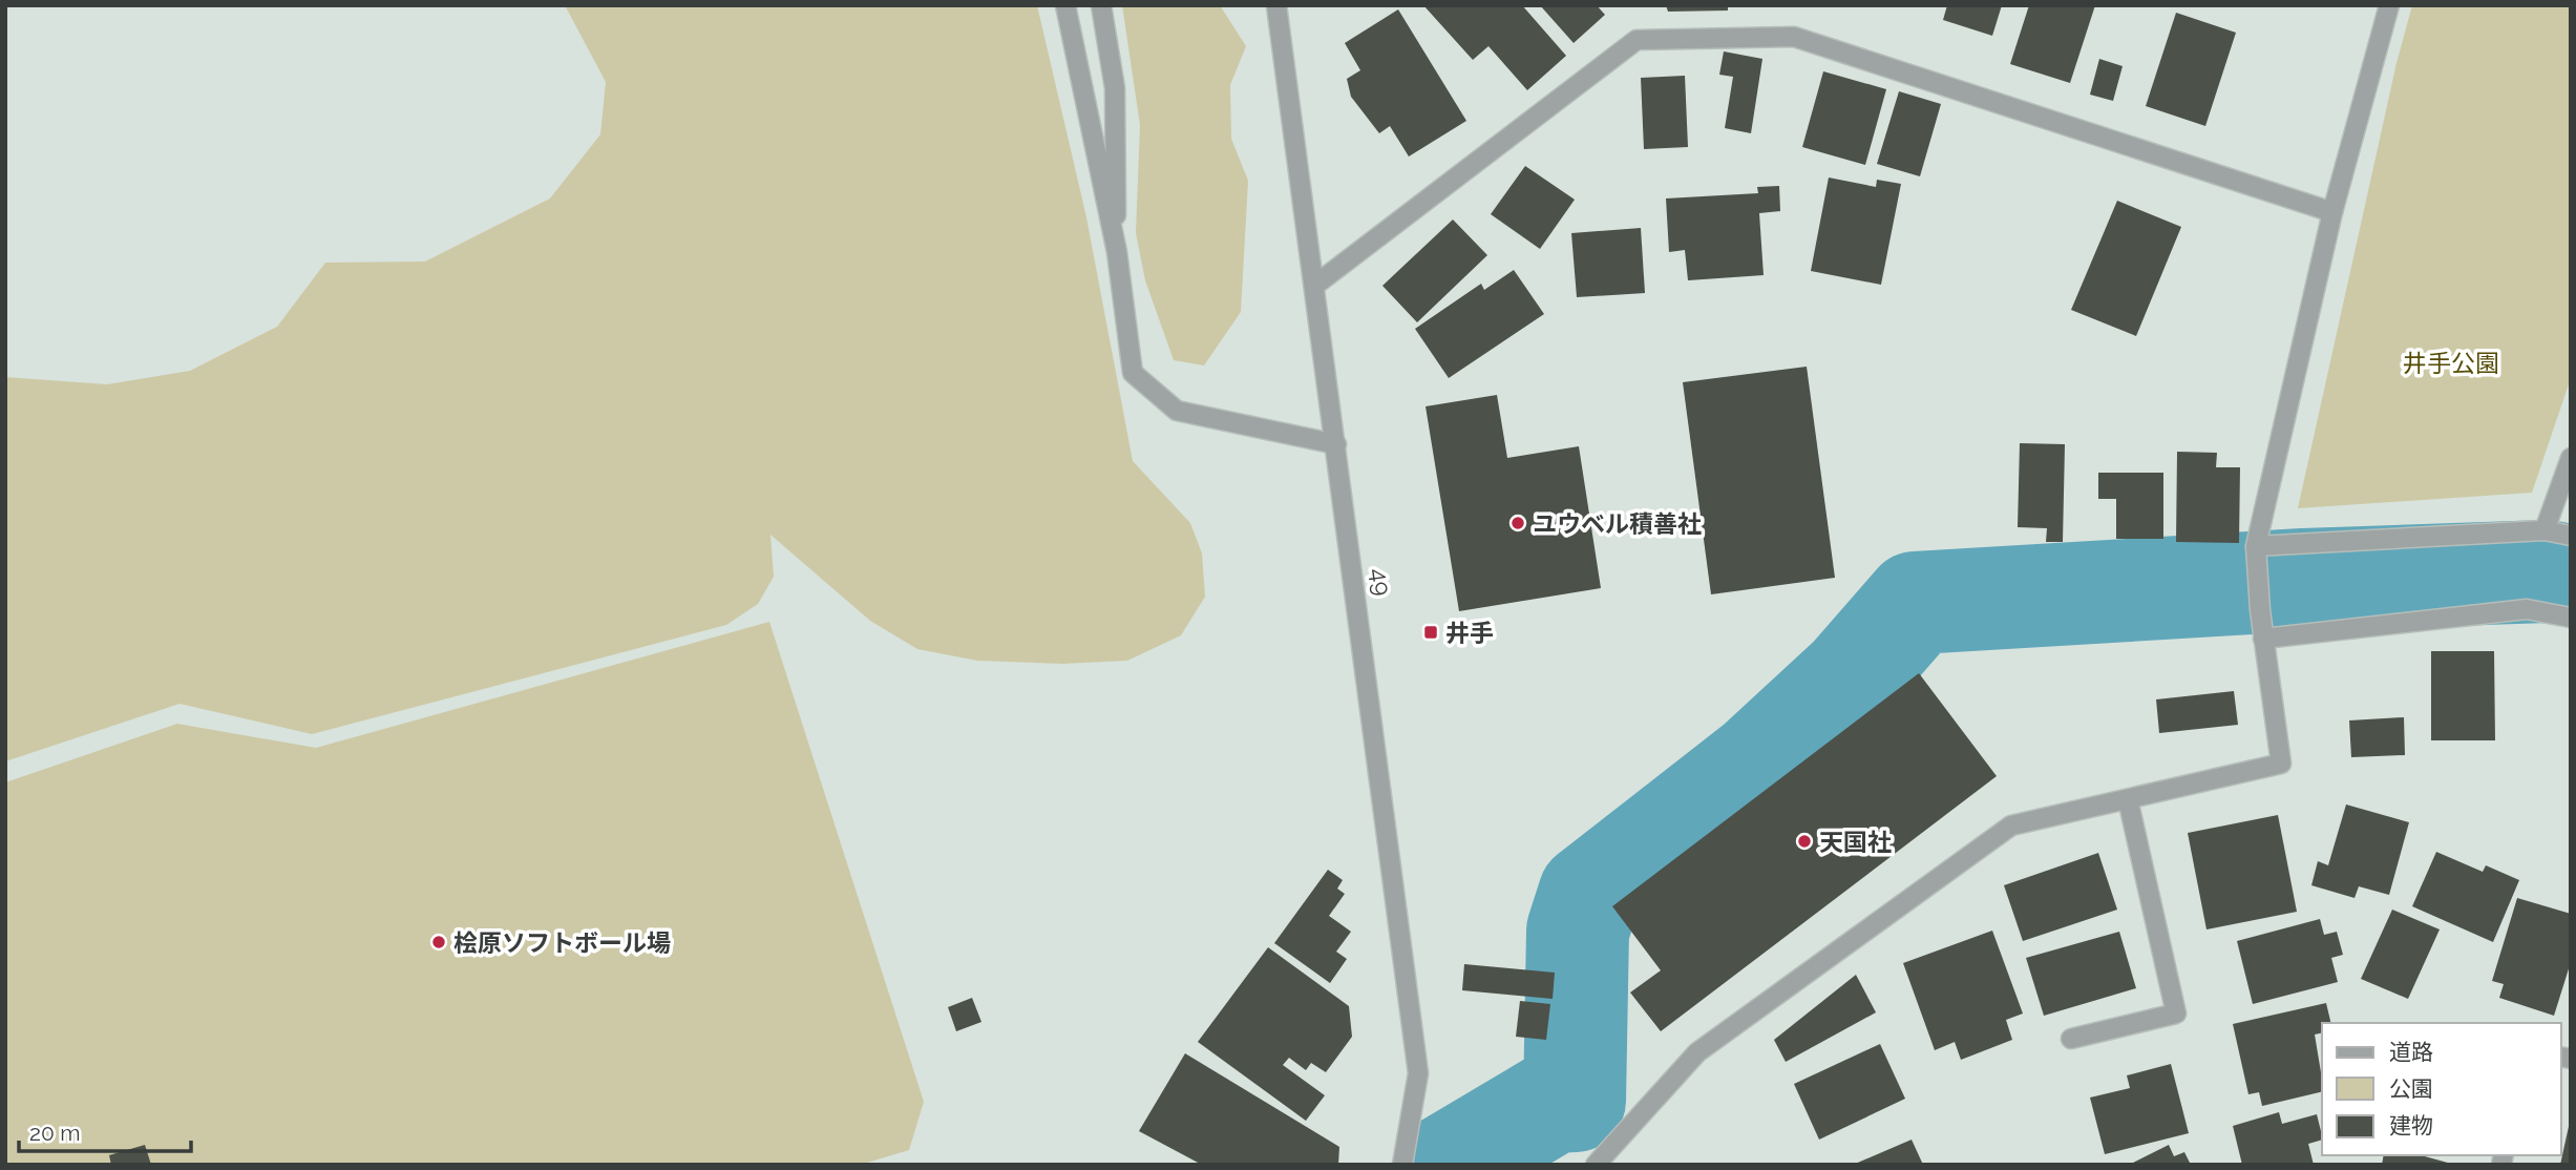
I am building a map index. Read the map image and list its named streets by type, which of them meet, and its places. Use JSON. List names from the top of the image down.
{
  "streets": {
    "street": ["49"]
  },
  "parks": ["井手公園"],
  "places": {
    "other": ["ユウベル積善社", "天国社", "桧原ソフトボール場"],
    "transit": ["井手"]
  },
  "legend": ["道路", "公園", "建物"],
  "scale_bar": "20 m"
}
